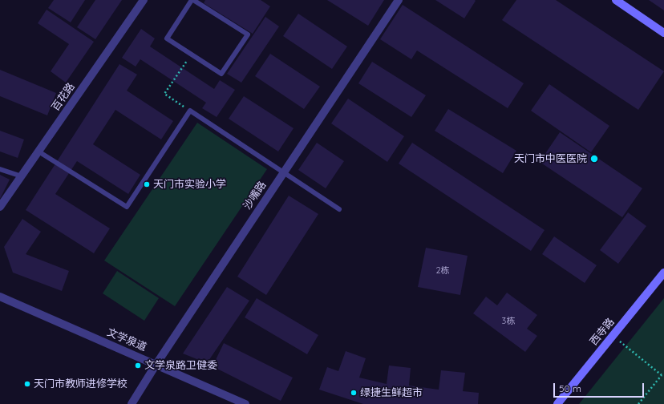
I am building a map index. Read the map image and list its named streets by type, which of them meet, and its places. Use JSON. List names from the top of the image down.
{
  "streets": {
    "street": [
      "百花路",
      "沙嘴路",
      "西寺路",
      "文学泉道"
    ]
  },
  "crossings": [
    ["沙嘴路", "文学泉道"]
  ],
  "places": [
    "天门市中医医院",
    "天门市实验小学",
    "文学泉路卫健委",
    "天门市教师进修学校",
    "绿捷生鲜超市"
  ],
  "house_numbers": ["2栋", "3栋"],
  "scale_bar": "50 m"
}
